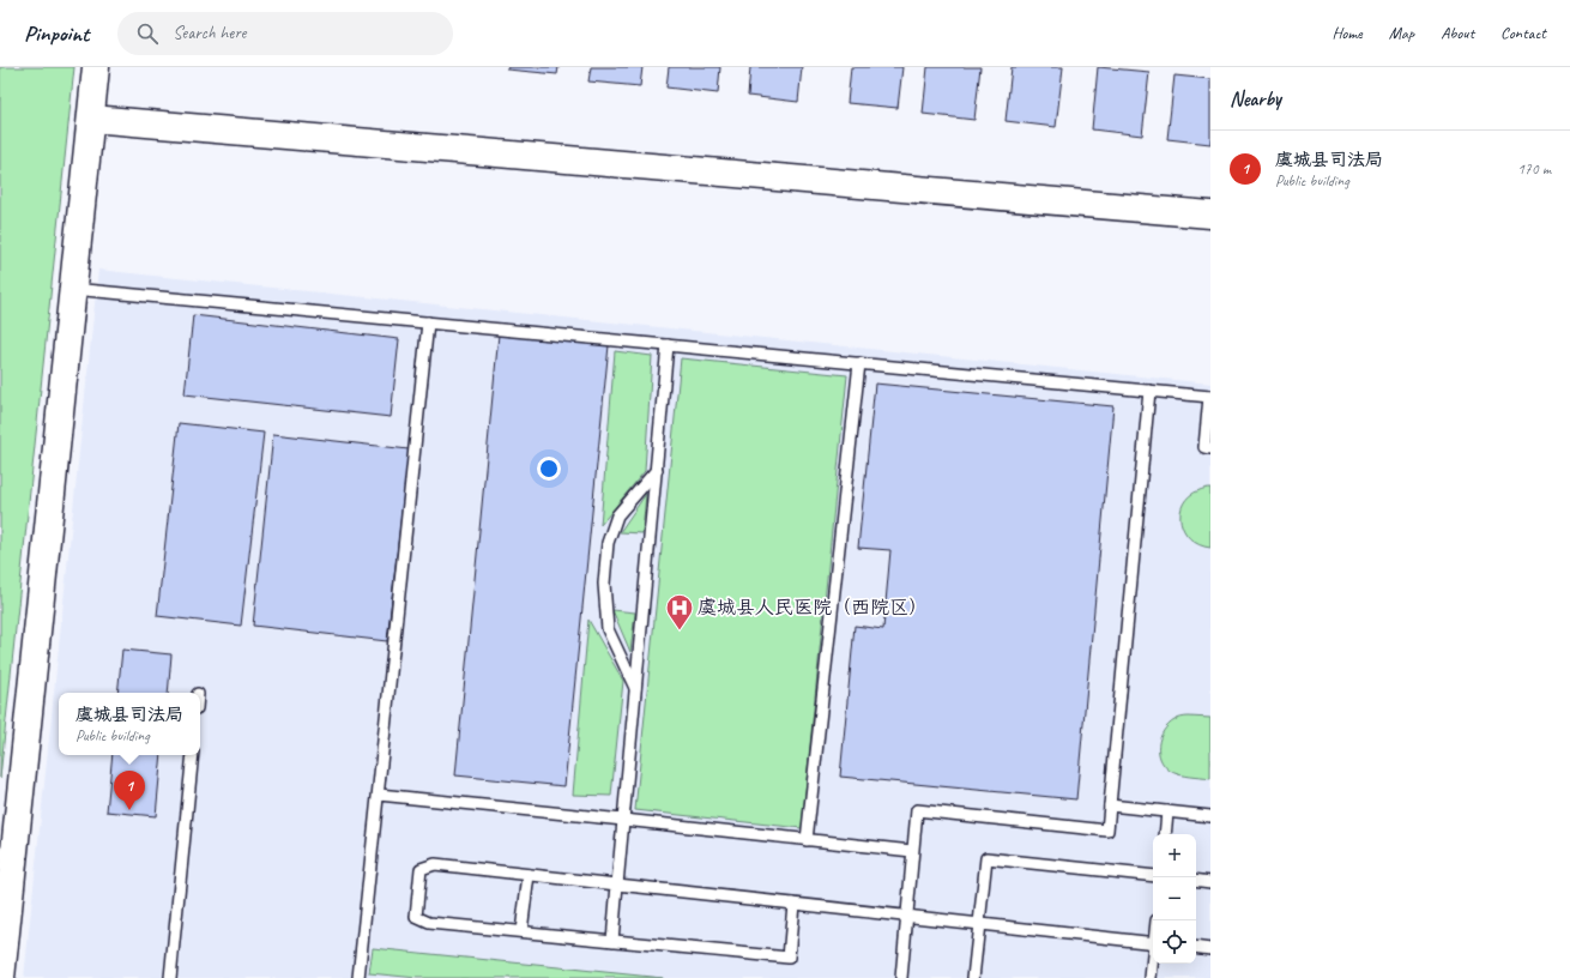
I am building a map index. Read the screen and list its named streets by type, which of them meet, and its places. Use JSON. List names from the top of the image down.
{
  "places": {
    "hospital": ["虞城县人民医院（西院区）"]
  },
  "page": {
    "header": "Pinpoint",
    "search": "Search here",
    "nav": [
      "Home",
      "Map",
      "About",
      "Contact"
    ],
    "heading": "Nearby",
    "list": [
      {
        "mark": "1",
        "name": "虞城县司法局",
        "note": "Public building",
        "value": "170 m"
      }
    ],
    "popup": ["虞城县司法局", "Public building"],
    "pins": "1",
    "map_buttons": ["+", "−"]
  }
}
